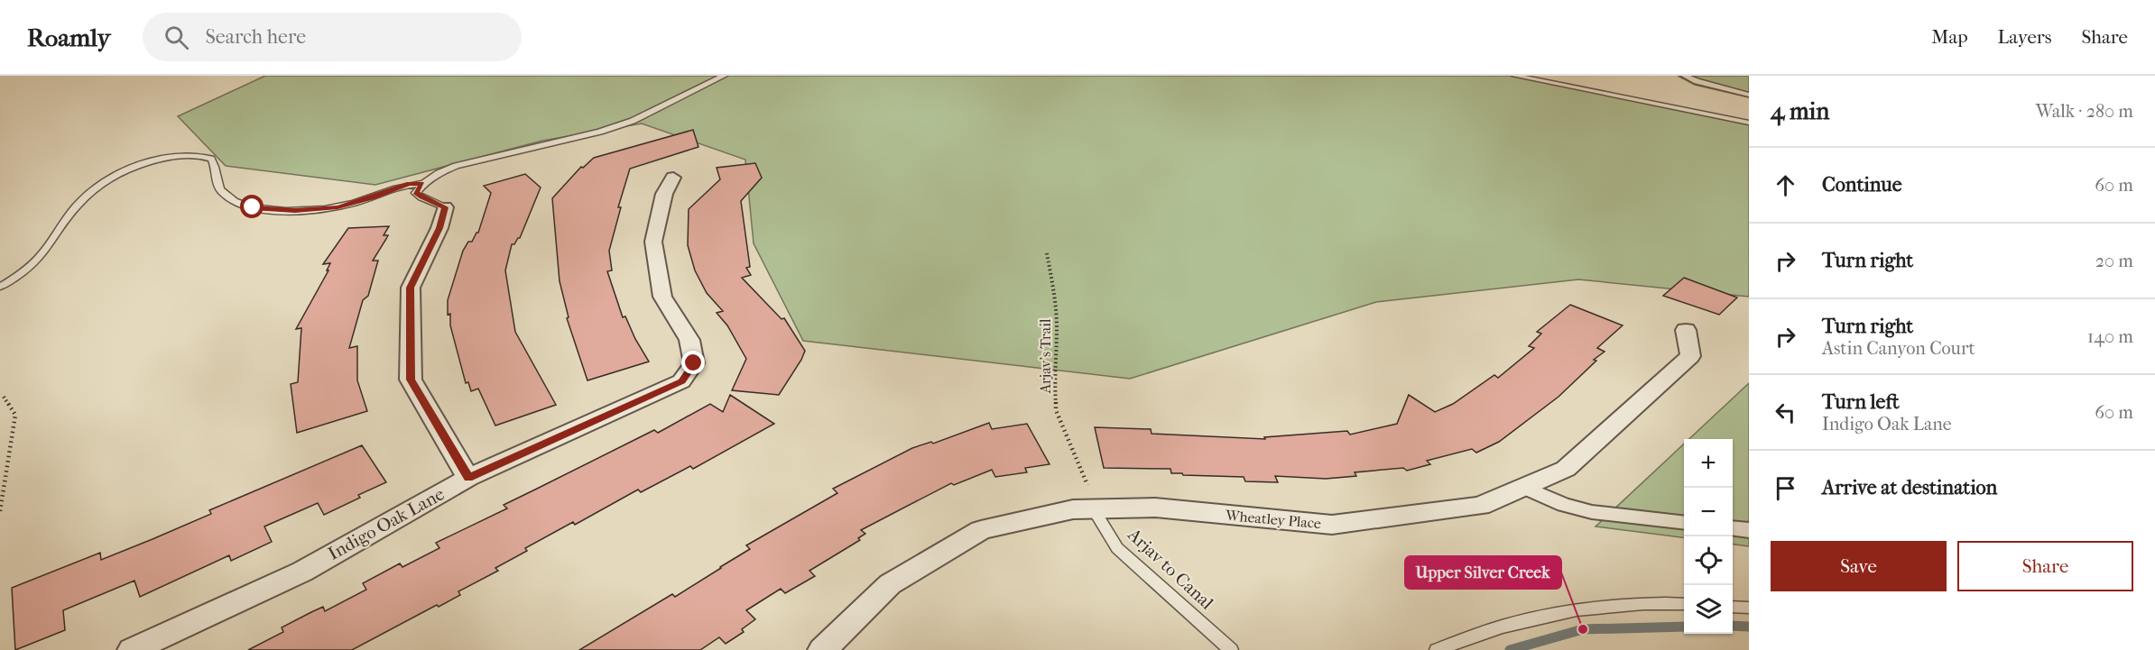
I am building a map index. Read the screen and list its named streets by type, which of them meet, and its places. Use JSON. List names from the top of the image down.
{
  "streets": {
    "street": ["Wheatley Place", "Indigo Oak Lane"],
    "lane": ["Arjav to Canal"],
    "path": ["Arjav's Trail"]
  },
  "crossings": [
    ["Wheatley Place", "Arjav to Canal"]
  ],
  "places": ["Upper Silver Creek"],
  "page": {
    "header": "Roamly",
    "search": "Search here",
    "nav": ["Map", "Layers", "Share"],
    "heading": ["4 min", "Walk · 280 m"],
    "list": [
      ["Continue", "60 m"],
      ["Turn right", "20 m"],
      ["Turn right", "Astin Canyon Court", "140 m"],
      ["Turn left", "Indigo Oak Lane", "60 m"],
      "Arrive at destination"
    ],
    "map_buttons": ["+", "−"],
    "buttons": ["Save", "Share"]
  }
}
